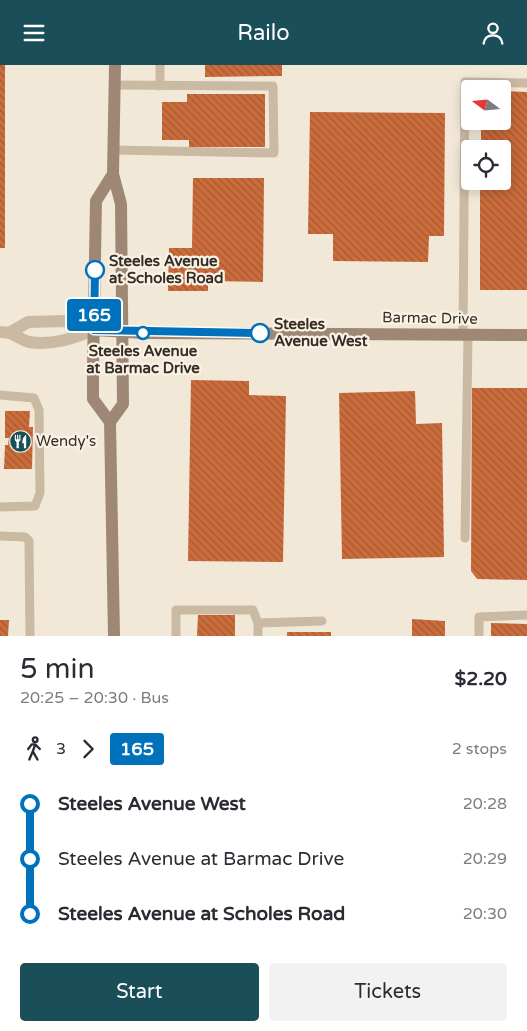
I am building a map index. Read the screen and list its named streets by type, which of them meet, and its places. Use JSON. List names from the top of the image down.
{
  "streets": {
    "main road": ["Barmac Drive"]
  },
  "places": {
    "other": ["Steeles Avenue at Scholes Road", "Steeles Avenue at Barmac Drive", "Steeles Avenue West"],
    "restaurant": ["Wendy's"]
  },
  "lines": ["bus line 165"],
  "north": "left",
  "page": {
    "header": "Railo",
    "on_map": "165",
    "heading": ["5 min", "20:25 – 20:30 · Bus", "$2.20"],
    "legs": ["3", "165", "2 stops"],
    "list": [
      {
        "name": "Steeles Avenue West",
        "value": "20:28"
      },
      {
        "name": "Steeles Avenue at Barmac Drive",
        "value": "20:29"
      },
      {
        "name": "Steeles Avenue at Scholes Road",
        "value": "20:30"
      }
    ],
    "buttons": ["Start", "Tickets"]
  }
}
